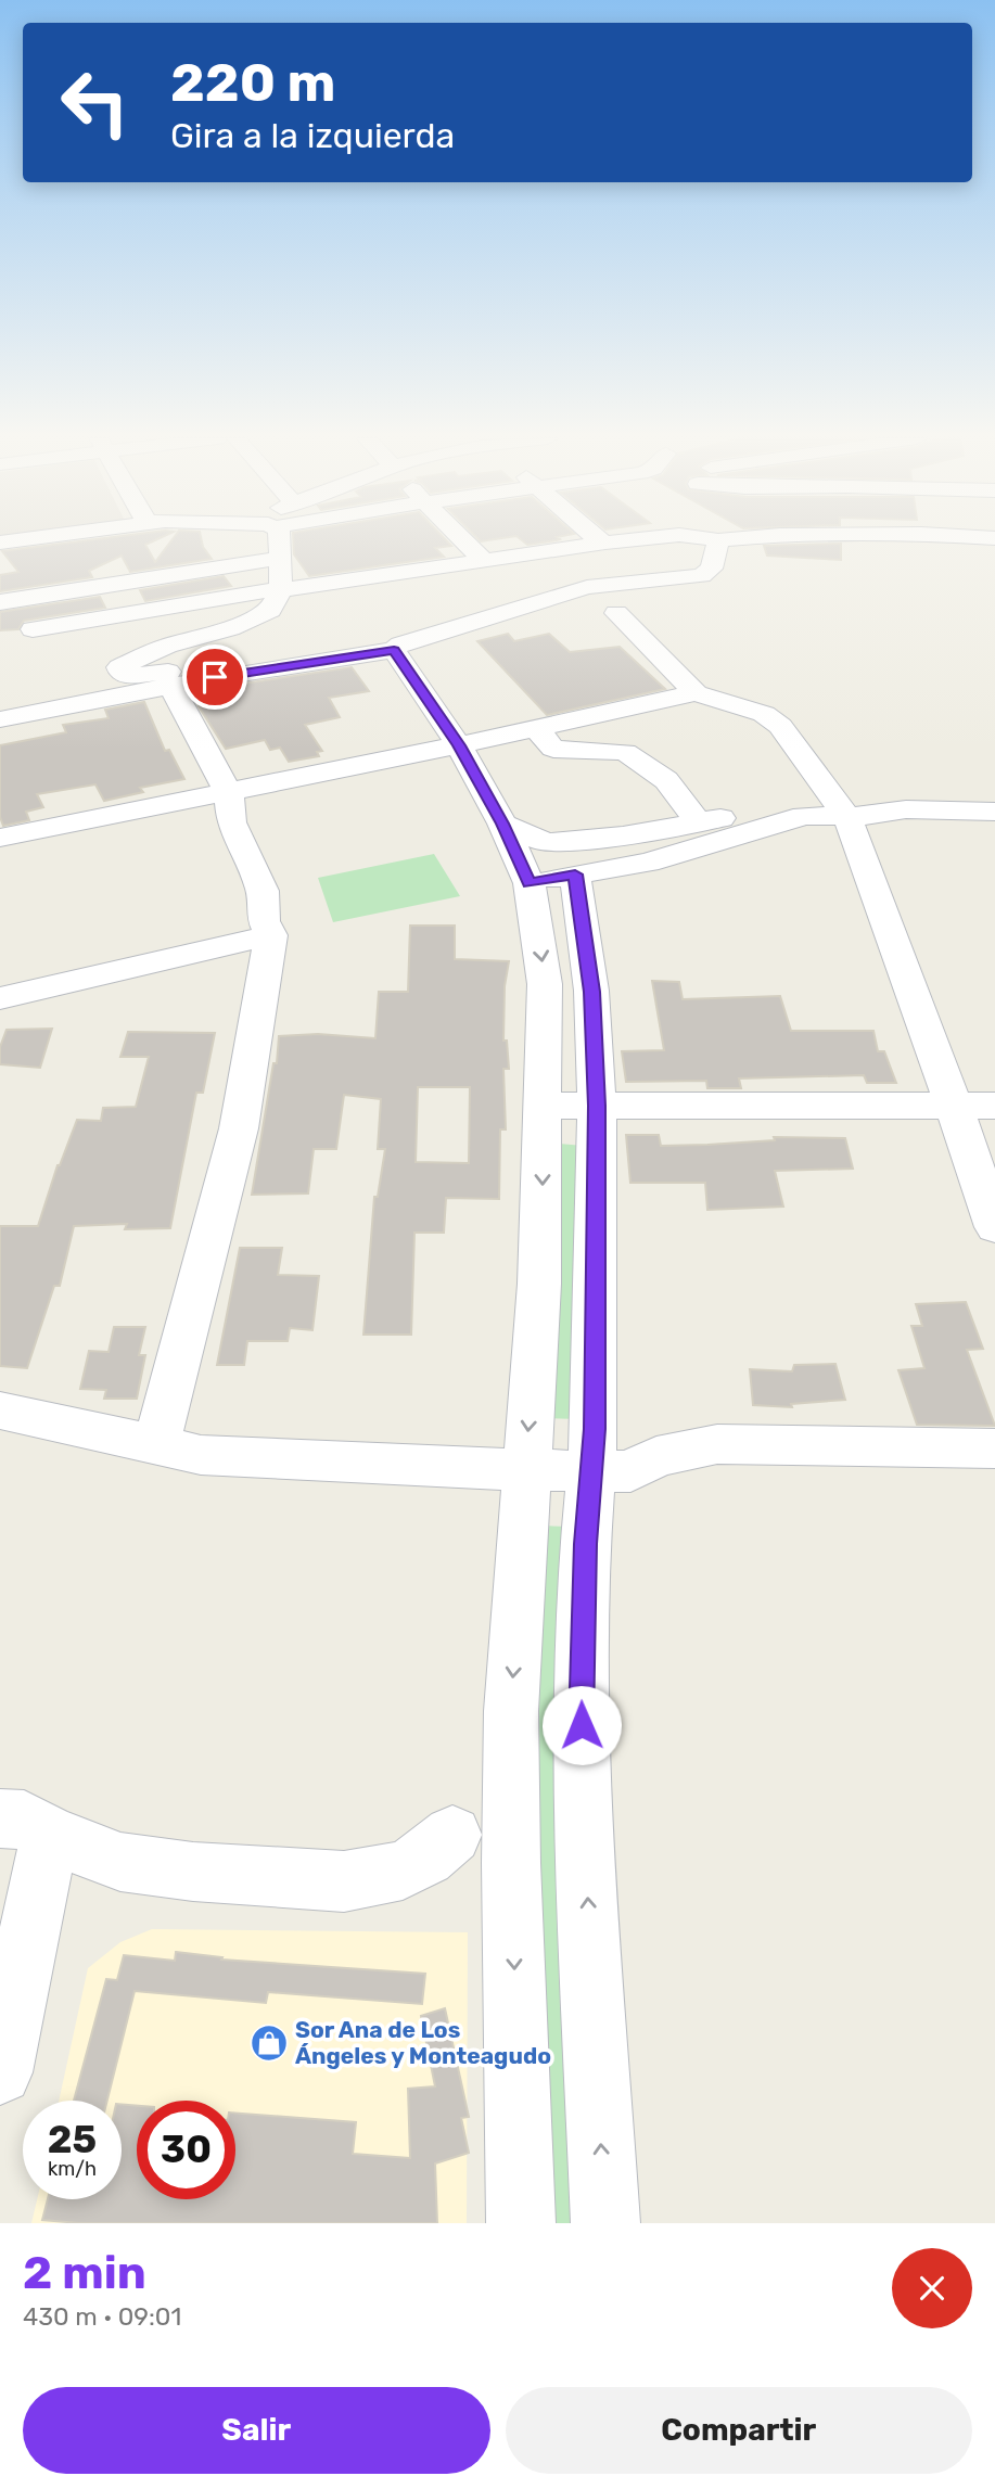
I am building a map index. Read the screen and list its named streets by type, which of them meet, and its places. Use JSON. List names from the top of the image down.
{
  "places": {
    "shop": ["Sor Ana de Los Ángeles y Monteagudo"]
  },
  "page": {
    "turn": ["220 m", "Gira a la izquierda"],
    "speed": "25 km/h",
    "limit": "30",
    "heading": ["2 min", "430 m · 09:01"],
    "buttons": ["Salir", "Compartir"]
  }
}
